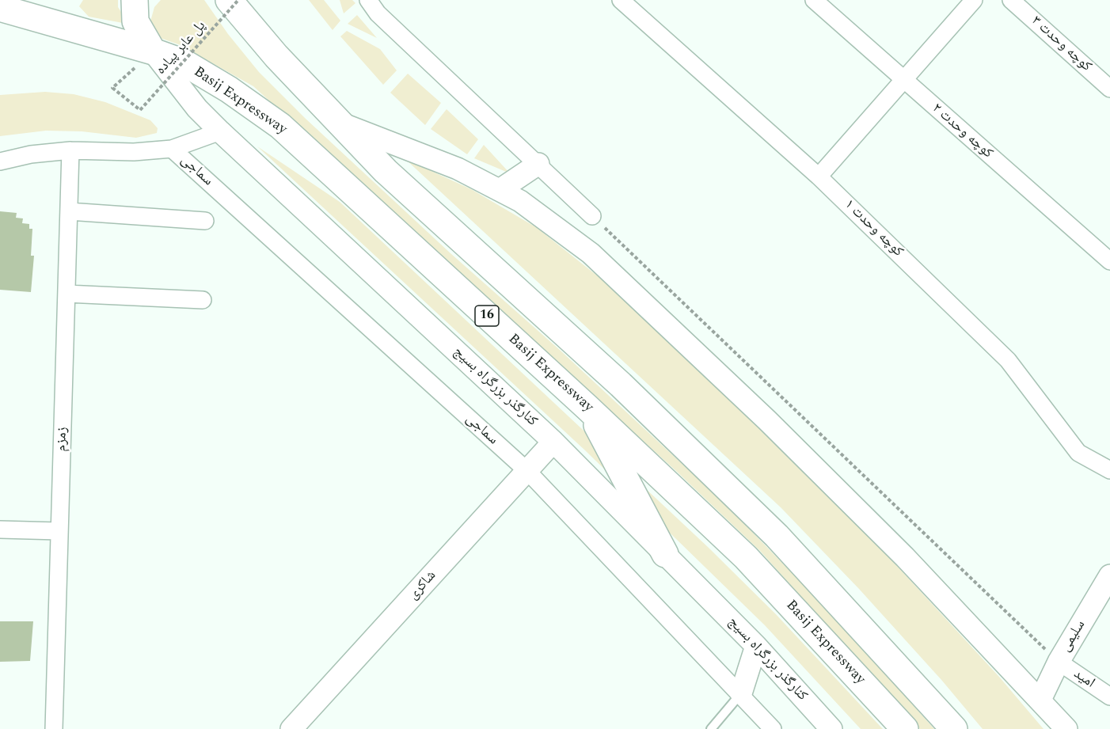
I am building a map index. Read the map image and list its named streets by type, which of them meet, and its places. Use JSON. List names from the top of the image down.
{
  "streets": {
    "highway": ["Basij Expressway", "16"],
    "street": [
      "کوچه وحدت ۳",
      "کوچه وحدت ۲",
      "سماجی",
      "کوچه وحدت ۱",
      "کنارگذر بزرگراه بسیج",
      "زمزم",
      "شاکری",
      "سلیمی",
      "امید"
    ],
    "path": ["پل عابر پیاده"]
  },
  "crossings": [
    ["Basij Expressway", "کنارگذر بزرگراه بسیج"],
    ["سماجی", "شاکری"],
    ["کنارگذر بزرگراه بسیج", "شاکری"],
    ["سلیمی", "امید"]
  ]
}
